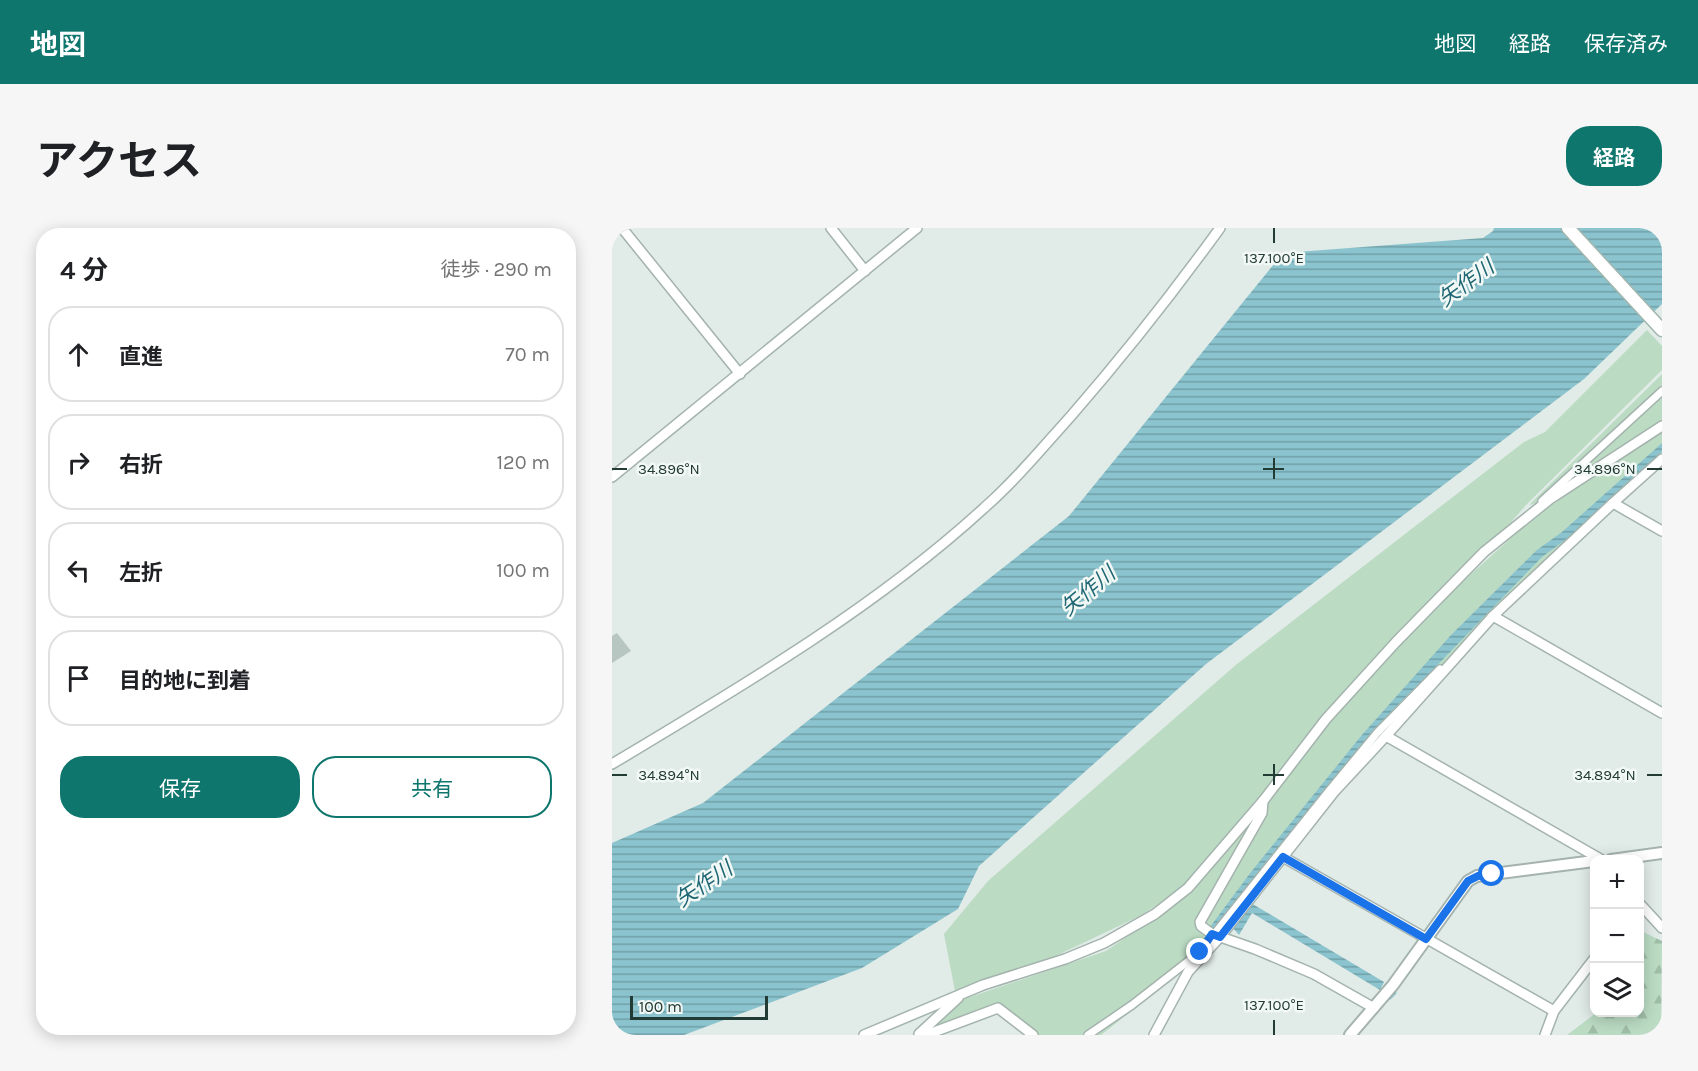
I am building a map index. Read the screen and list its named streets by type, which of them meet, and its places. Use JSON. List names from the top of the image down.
{
  "water": ["矢作川"],
  "scale_bar": "100 m",
  "page": {
    "header": "地図",
    "nav": ["地図", "経路", "保存済み"],
    "title": "アクセス",
    "buttons": [
      "経路",
      ["保存", "共有"]
    ],
    "heading": ["4 分", "徒歩 · 290 m"],
    "list": [
      ["直進", "70 m"],
      ["右折", "120 m"],
      ["左折", "100 m"],
      "目的地に到着"
    ],
    "map_buttons": ["+", "−"],
    "scale": "100 m"
  },
  "coordinates": ["137.100°E", "34.896°N", "34.894°N"]
}
